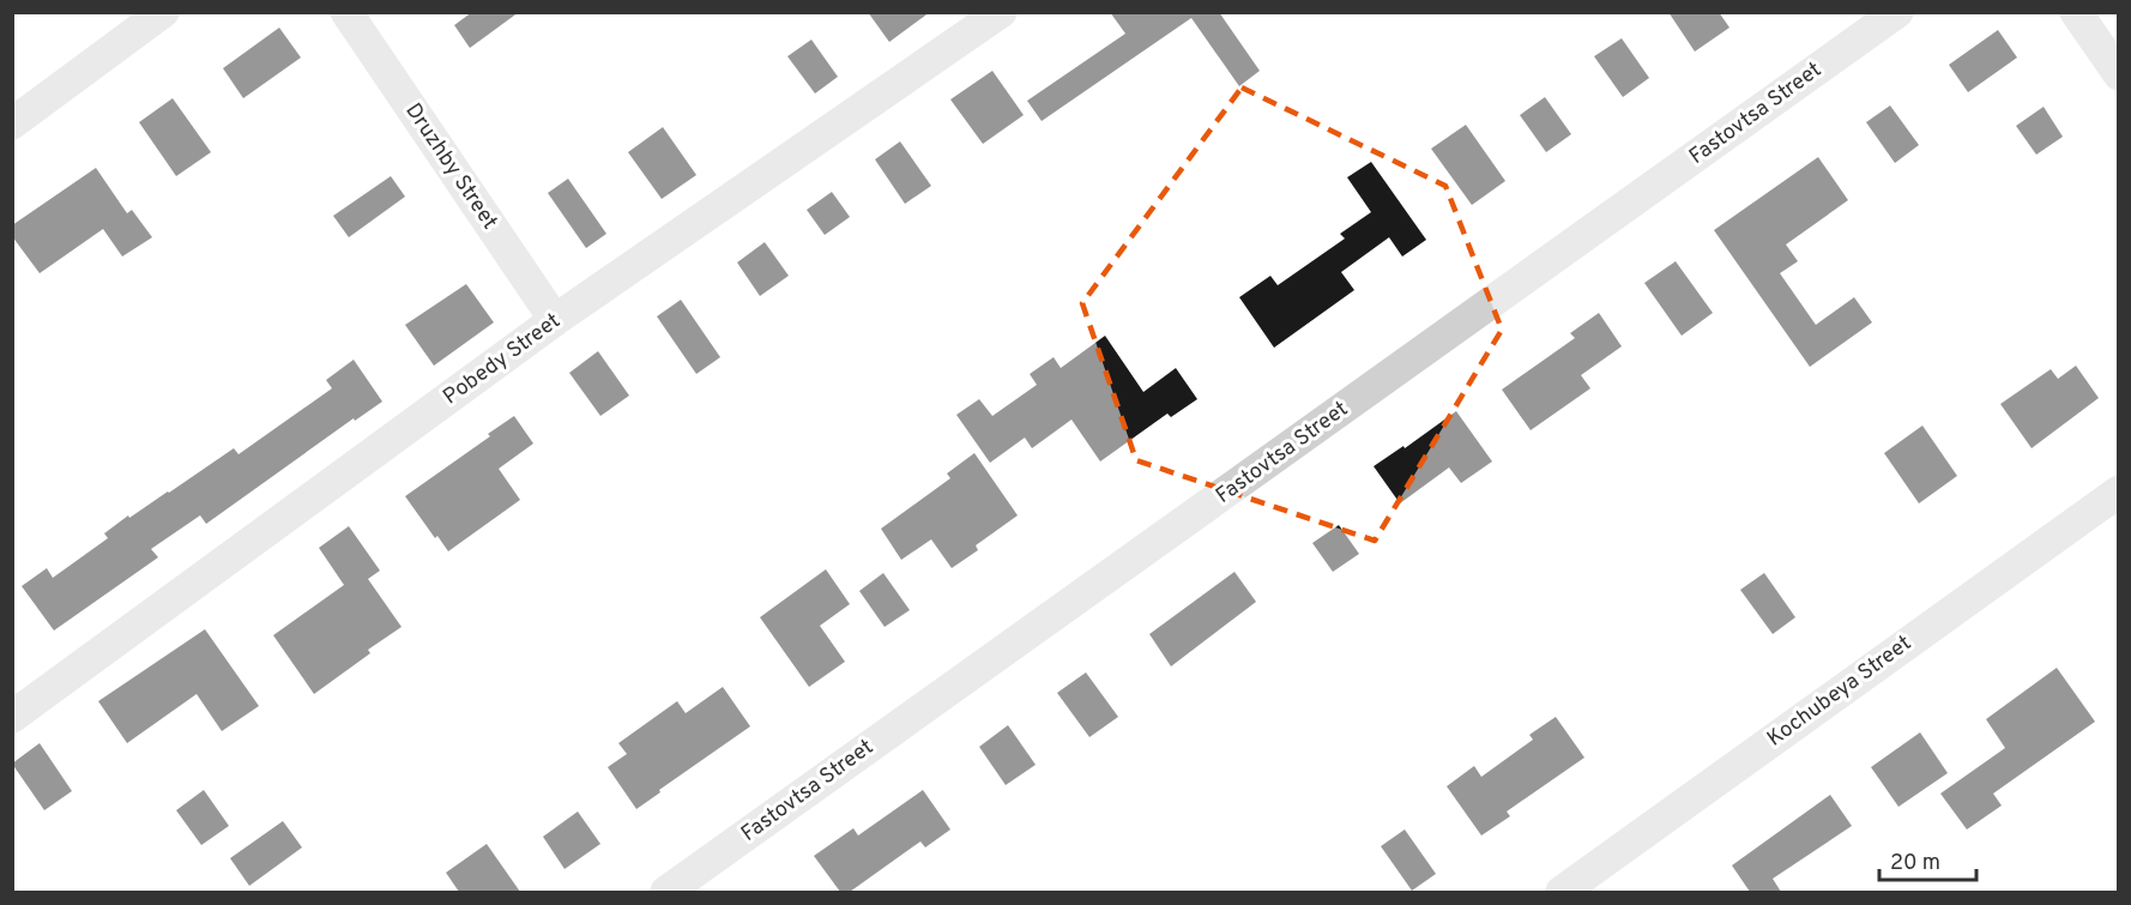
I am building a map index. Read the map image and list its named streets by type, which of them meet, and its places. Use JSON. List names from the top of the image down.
{
  "streets": {
    "street": [
      "Fastovtsa Street",
      "Druzhby Street",
      "Pobedy Street",
      "Kochubeya Street"
    ]
  },
  "crossings": [
    ["Druzhby Street", "Pobedy Street"]
  ],
  "scale_bar": "20 m"
}
